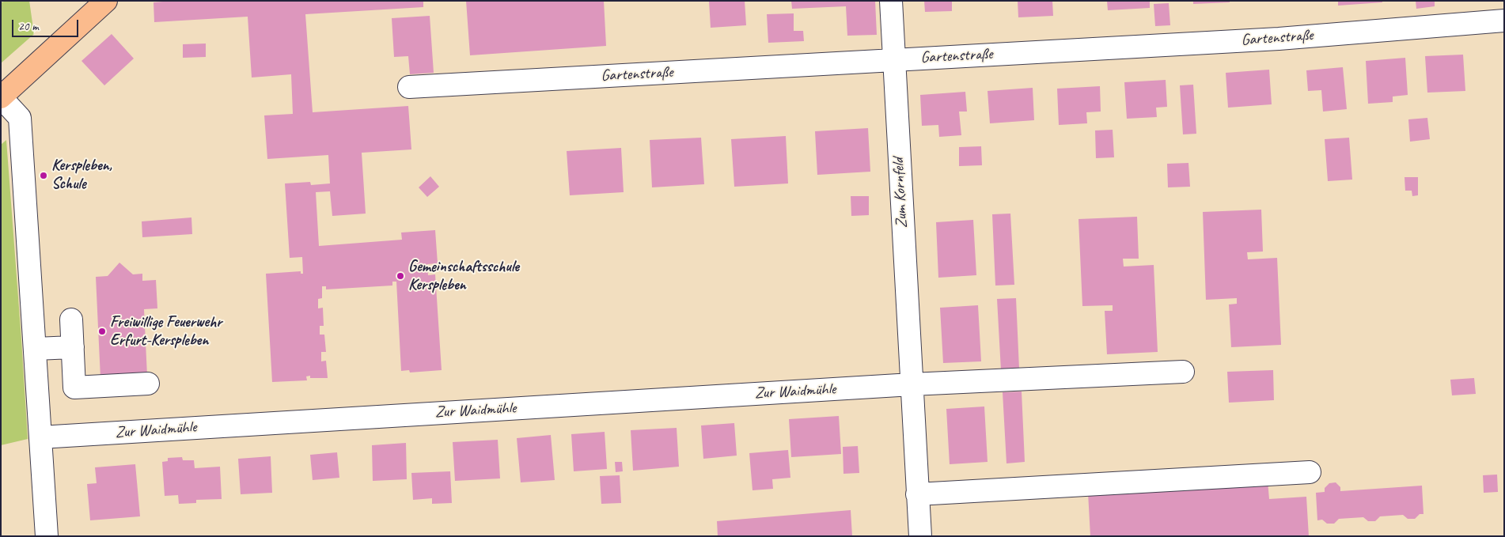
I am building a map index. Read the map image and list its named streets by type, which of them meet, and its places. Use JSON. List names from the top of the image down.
{
  "streets": {
    "street": ["Gartenstraße", "Zum Kornfeld", "Zur Waidmühle"]
  },
  "crossings": [
    ["Gartenstraße", "Zum Kornfeld"],
    ["Zum Kornfeld", "Zur Waidmühle"]
  ],
  "places": ["Kerspleben, Schule", "Gemeinschaftsschule Kerspleben", "Freiwillige Feuerwehr Erfurt-Kerspleben"],
  "scale_bar": "20 m"
}
